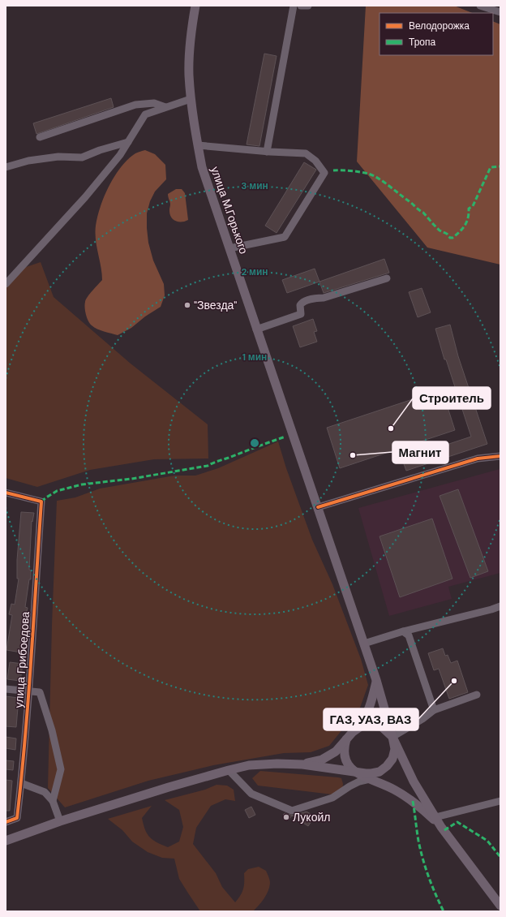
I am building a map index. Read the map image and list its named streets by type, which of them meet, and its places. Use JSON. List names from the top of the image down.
{
  "streets": {
    "main road": ["улица М.Горького"],
    "street": ["улица Грибоедова"]
  },
  "places": [
    "\"Звезда\"",
    "Строитель",
    "Магнит",
    "ГАЗ, УАЗ, ВАЗ",
    "Лукойл"
  ],
  "legend": ["Велодорожка", "Тропа"],
  "rings": ["3 мин", "2 мин", "1 мин"]
}
